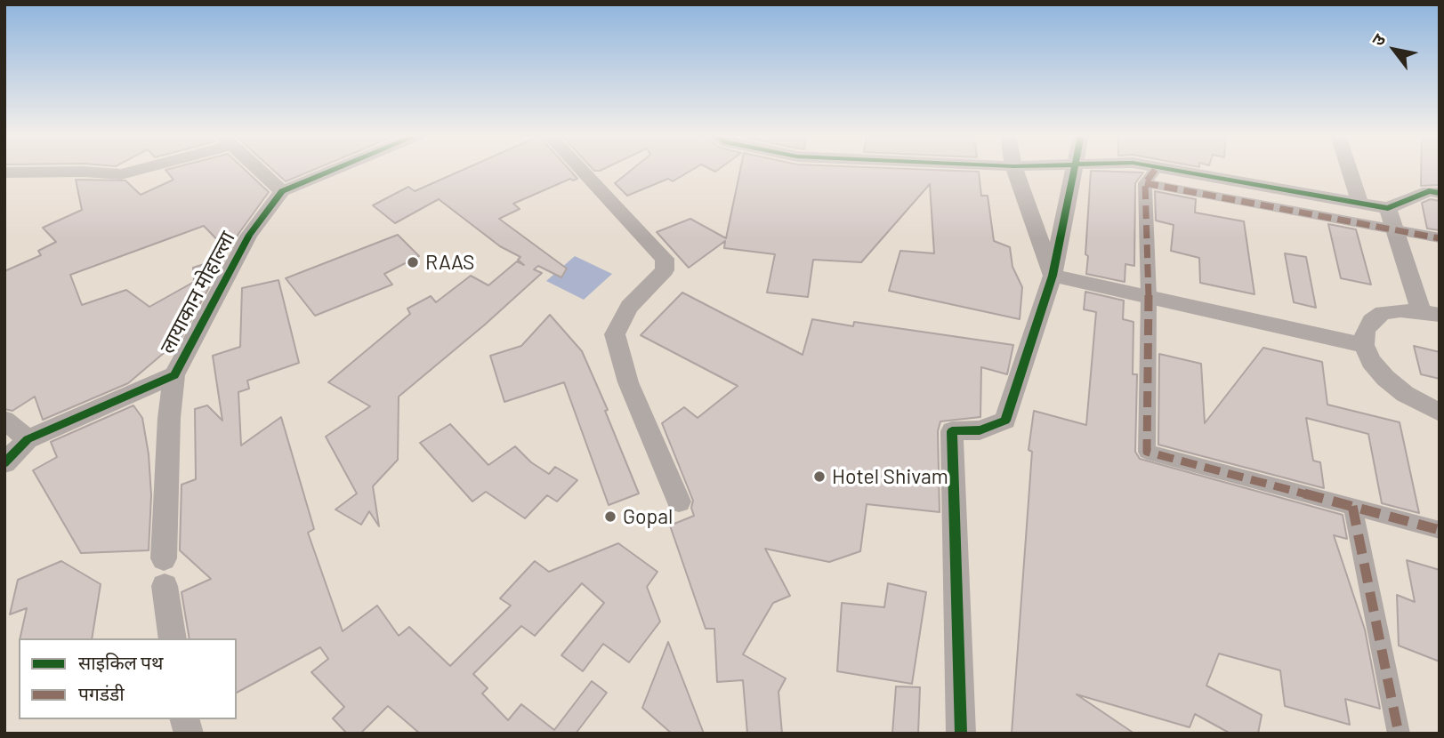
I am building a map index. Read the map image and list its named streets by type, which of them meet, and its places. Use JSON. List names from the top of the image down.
{
  "streets": {
    "street": ["लायाकान मोहाल्ला"]
  },
  "places": ["RAAS", "Hotel Shivam", "Gopal"],
  "legend": ["साइकिल पथ", "पगडंडी"],
  "north": "top left"
}
